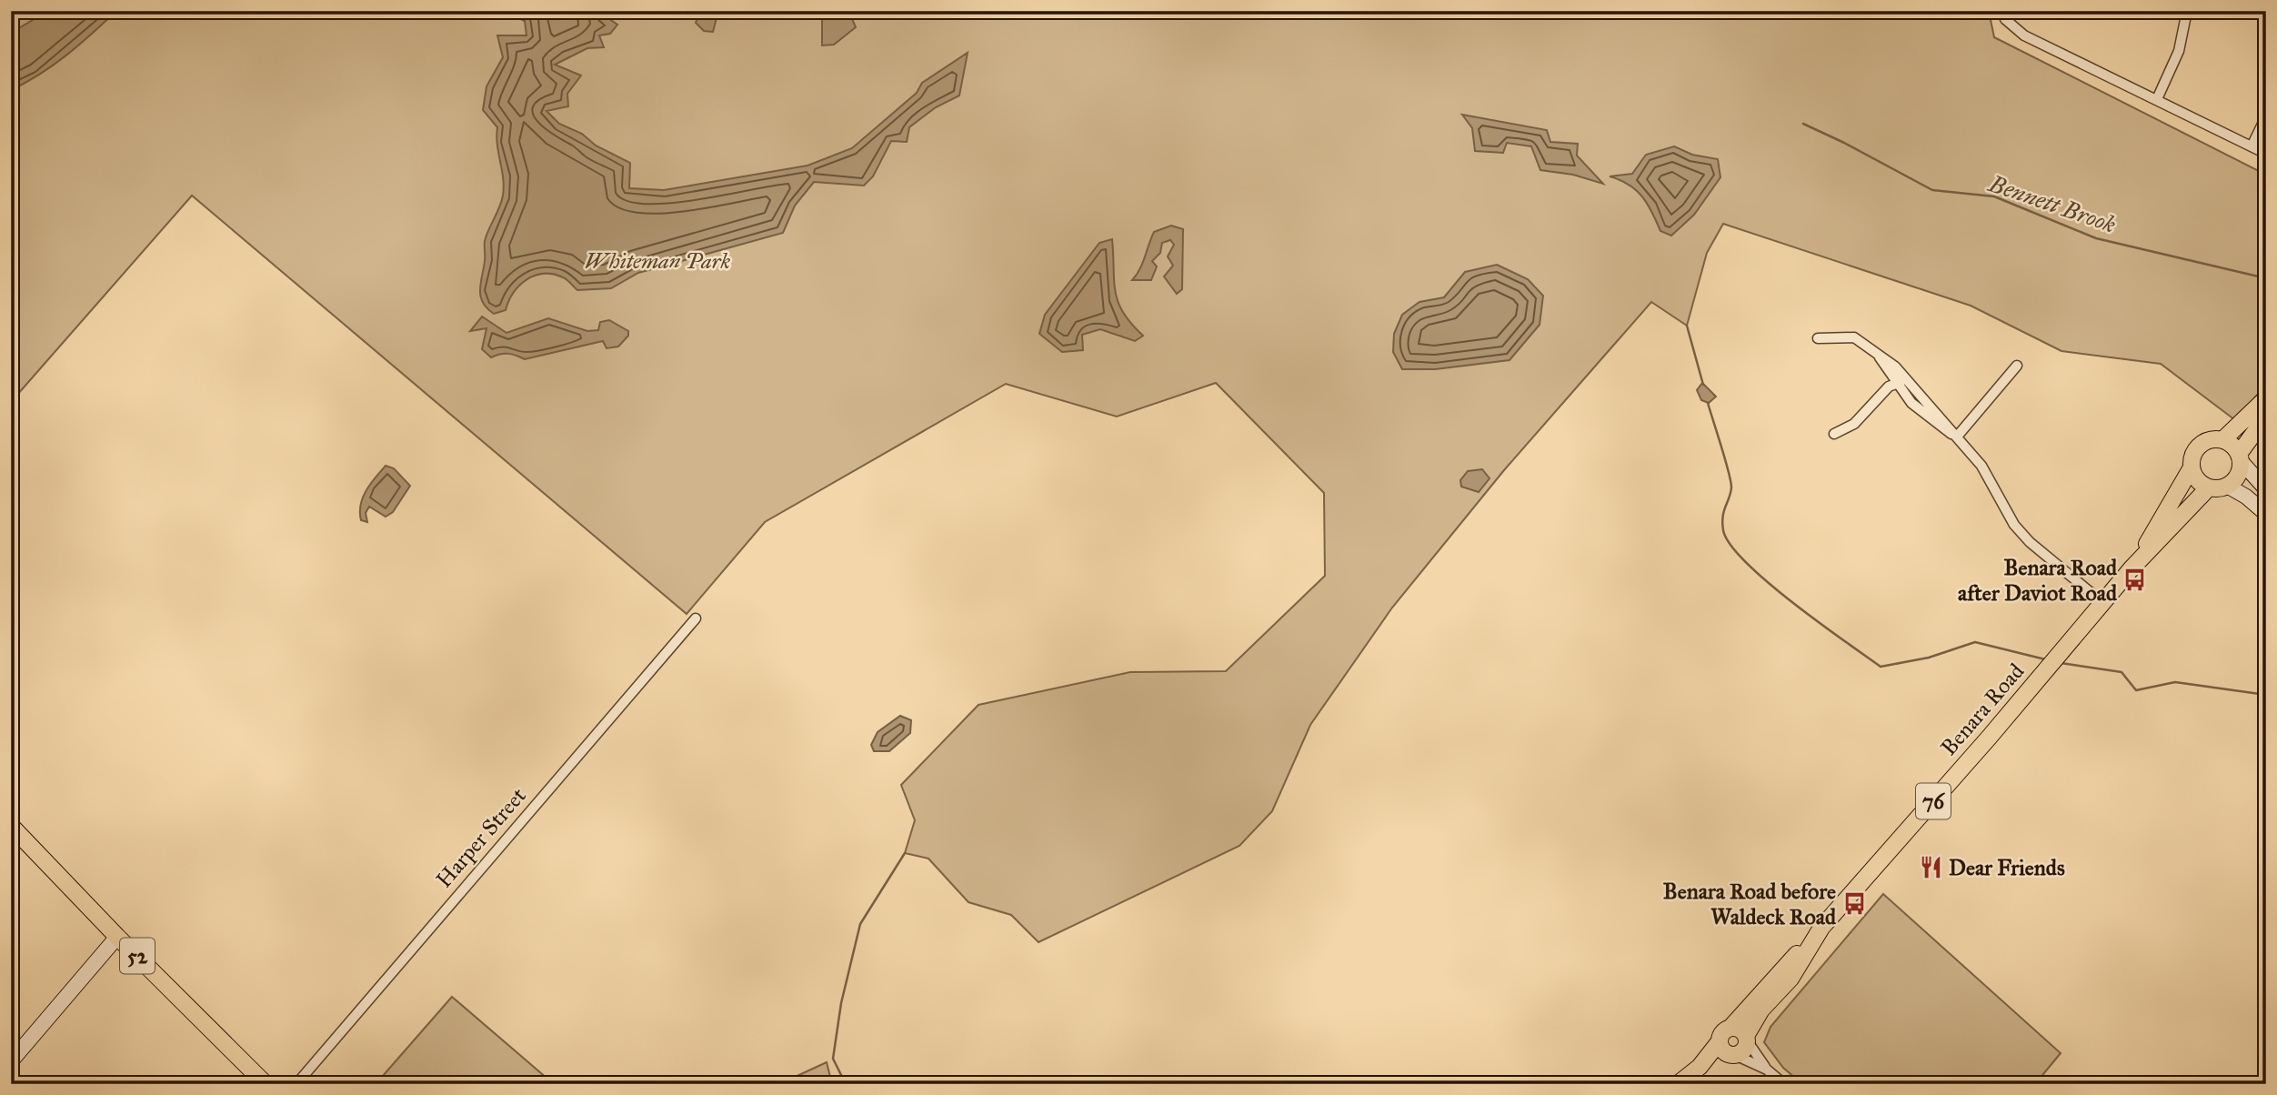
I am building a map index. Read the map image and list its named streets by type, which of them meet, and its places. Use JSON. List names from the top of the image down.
{
  "streets": {
    "main road": ["Benara Road", "76", "52"],
    "street": ["Harper Street"]
  },
  "crossings": [
    ["Benara Road", "76"]
  ],
  "water": ["Bennett Brook"],
  "parks": ["Whiteman Park"],
  "places": {
    "bus stop": ["Benara Road after Daviot Road", "Benara Road before Waldeck Road"],
    "restaurant": ["Dear Friends"]
  }
}
